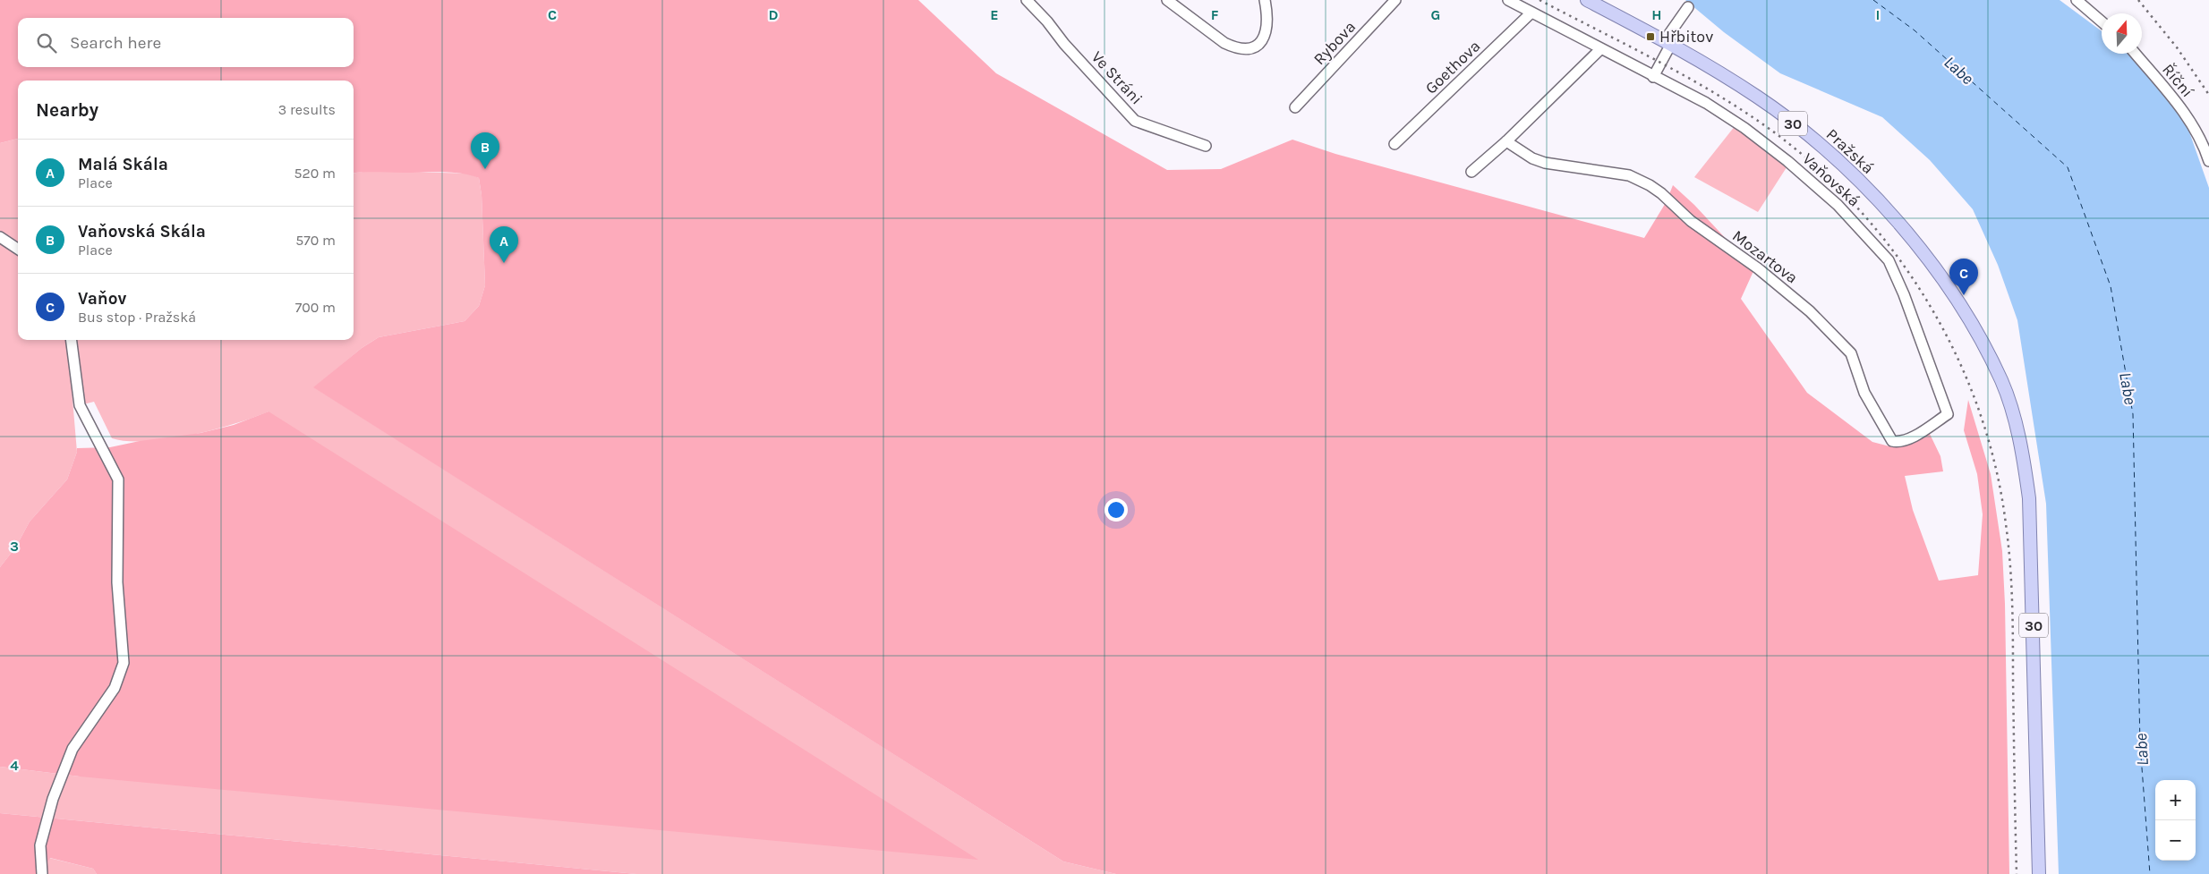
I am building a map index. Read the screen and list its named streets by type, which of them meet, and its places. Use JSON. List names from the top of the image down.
{
  "streets": {
    "main road": ["30", "Pražská"],
    "street": [
      "Rybova",
      "Goethova",
      "Ve Stráni",
      "Říční",
      "Vaňovská",
      "Mozartova"
    ]
  },
  "crossings": [
    ["Goethova", "Vaňovská"],
    ["Vaňovská", "Mozartova"]
  ],
  "water": ["Labe"],
  "places": {
    "transit": ["Hřbitov"]
  },
  "north": "top",
  "page": {
    "search": "Search here",
    "heading": ["Nearby", "3 results"],
    "pins": ["B", "A", "C"],
    "list": [
      {
        "mark": "A",
        "name": "Malá Skála",
        "note": "Place",
        "value": "520 m"
      },
      {
        "mark": "B",
        "name": "Vaňovská Skála",
        "note": "Place",
        "value": "570 m"
      },
      {
        "mark": "C",
        "name": "Vaňov",
        "note": "Bus stop · Pražská",
        "value": "700 m"
      }
    ],
    "map_buttons": ["+", "−"]
  },
  "grid": {
    "columns": [
      "C",
      "D",
      "E",
      "F",
      "G",
      "H",
      "I"
    ],
    "rows": ["3", "4"]
  }
}
